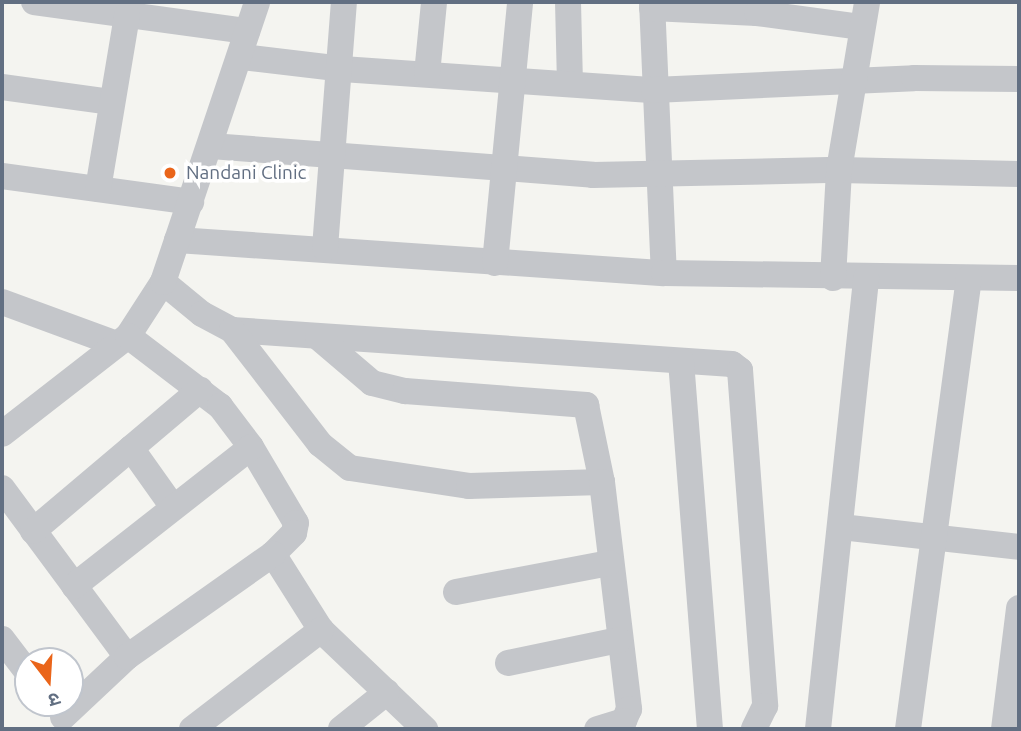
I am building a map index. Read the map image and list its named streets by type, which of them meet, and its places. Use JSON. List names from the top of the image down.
{
  "places": ["Nandani Clinic"],
  "north": "bottom"
}
